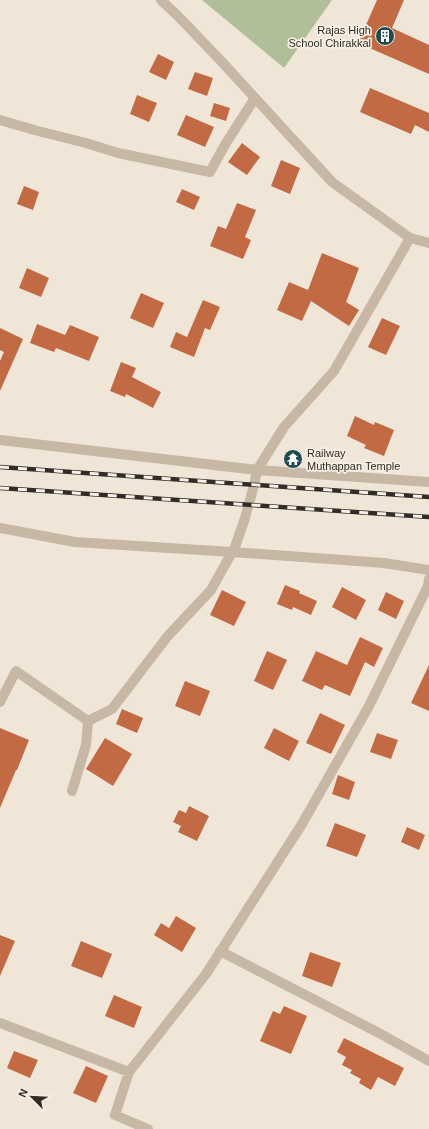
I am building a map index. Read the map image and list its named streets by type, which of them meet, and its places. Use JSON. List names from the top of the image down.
{
  "places": {
    "building": ["Rajas High School Chirakkal"],
    "temple": ["Railway Muthappan Temple"]
  },
  "north": "top left"
}
